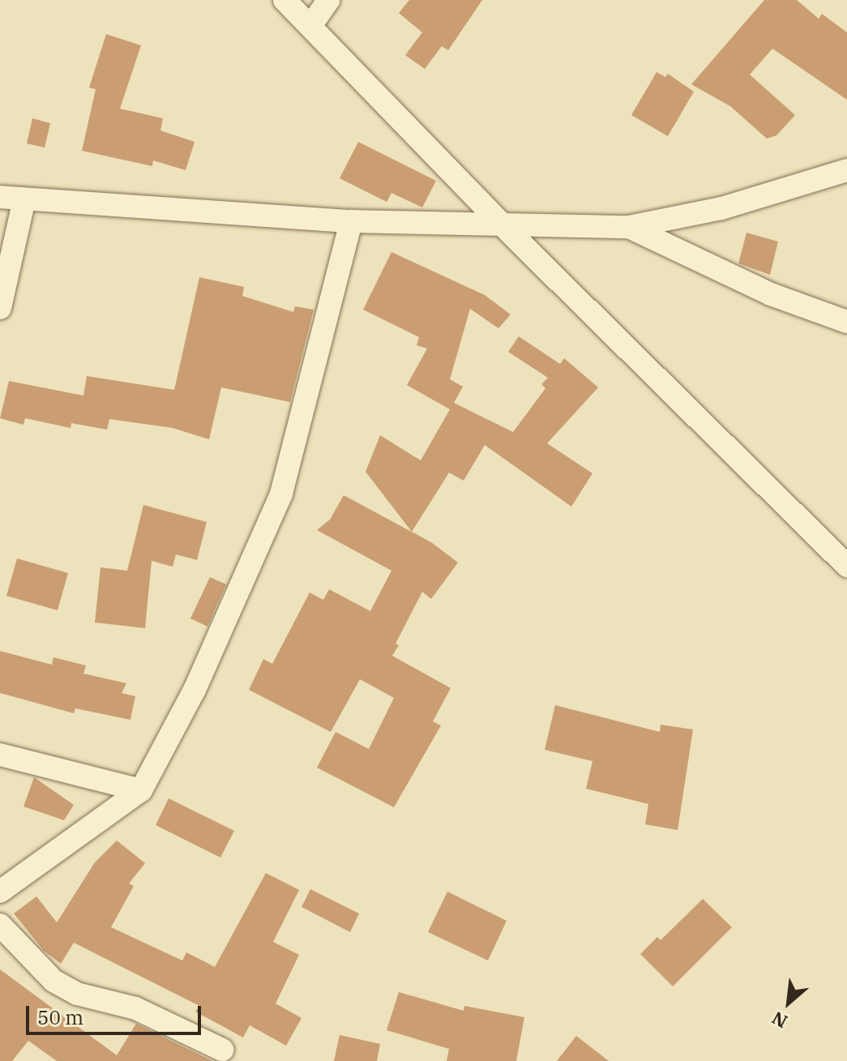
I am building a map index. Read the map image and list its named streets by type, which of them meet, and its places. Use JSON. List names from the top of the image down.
{
  "scale_bar": "50 m",
  "north": "bottom left"
}
